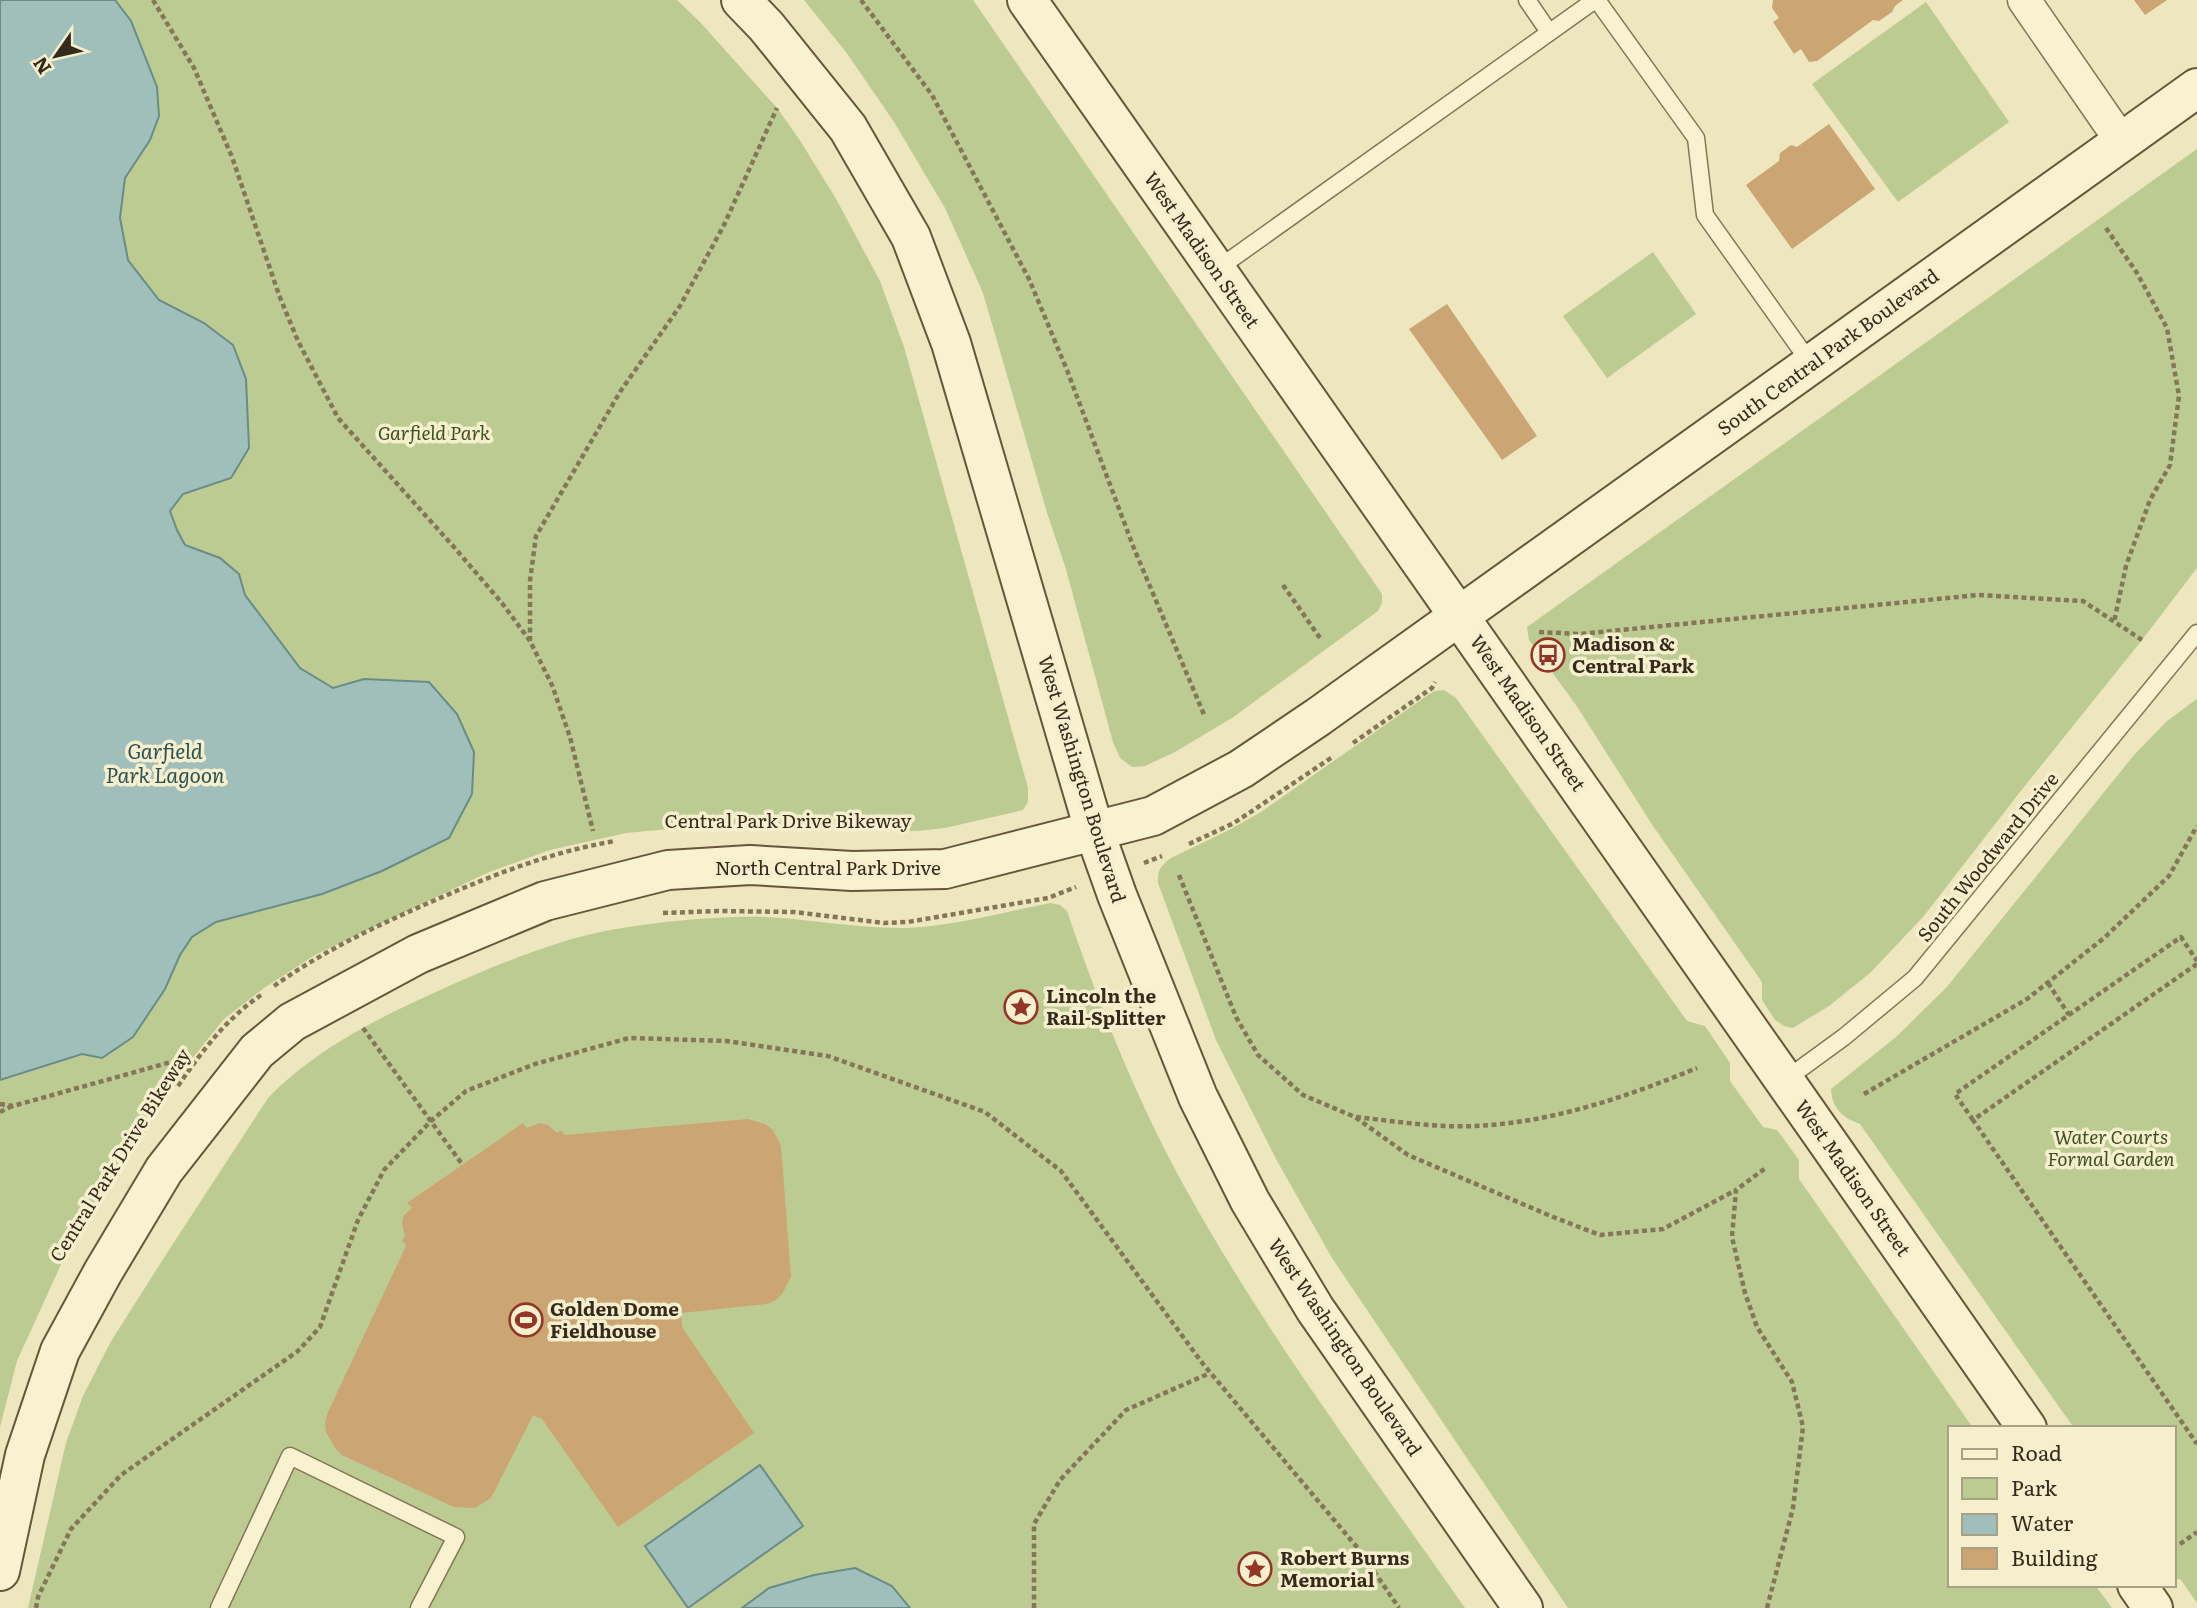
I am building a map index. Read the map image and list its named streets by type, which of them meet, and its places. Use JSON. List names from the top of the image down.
{
  "streets": {
    "street": [
      "West Madison Street",
      "South Central Park Boulevard",
      "West Washington Boulevard",
      "North Central Park Drive"
    ],
    "lane": ["South Woodward Drive"],
    "path": ["Central Park Drive Bikeway"]
  },
  "crossings": [
    ["West Madison Street", "South Central Park Boulevard"],
    ["West Madison Street", "South Woodward Drive"],
    ["West Madison Street", "North Central Park Drive"],
    ["South Central Park Boulevard", "North Central Park Drive"],
    ["West Washington Boulevard", "North Central Park Drive"]
  ],
  "water": ["Garfield Park Lagoon"],
  "parks": ["Garfield Park", "Water Courts Formal Garden"],
  "places": {
    "bus stop": ["Madison & Central Park"],
    "place": ["Lincoln the Rail-Splitter", "Robert Burns Memorial"],
    "sports": ["Golden Dome Fieldhouse"]
  },
  "legend": [
    "Road",
    "Park",
    "Water",
    "Building"
  ],
  "north": "bottom left"
}
